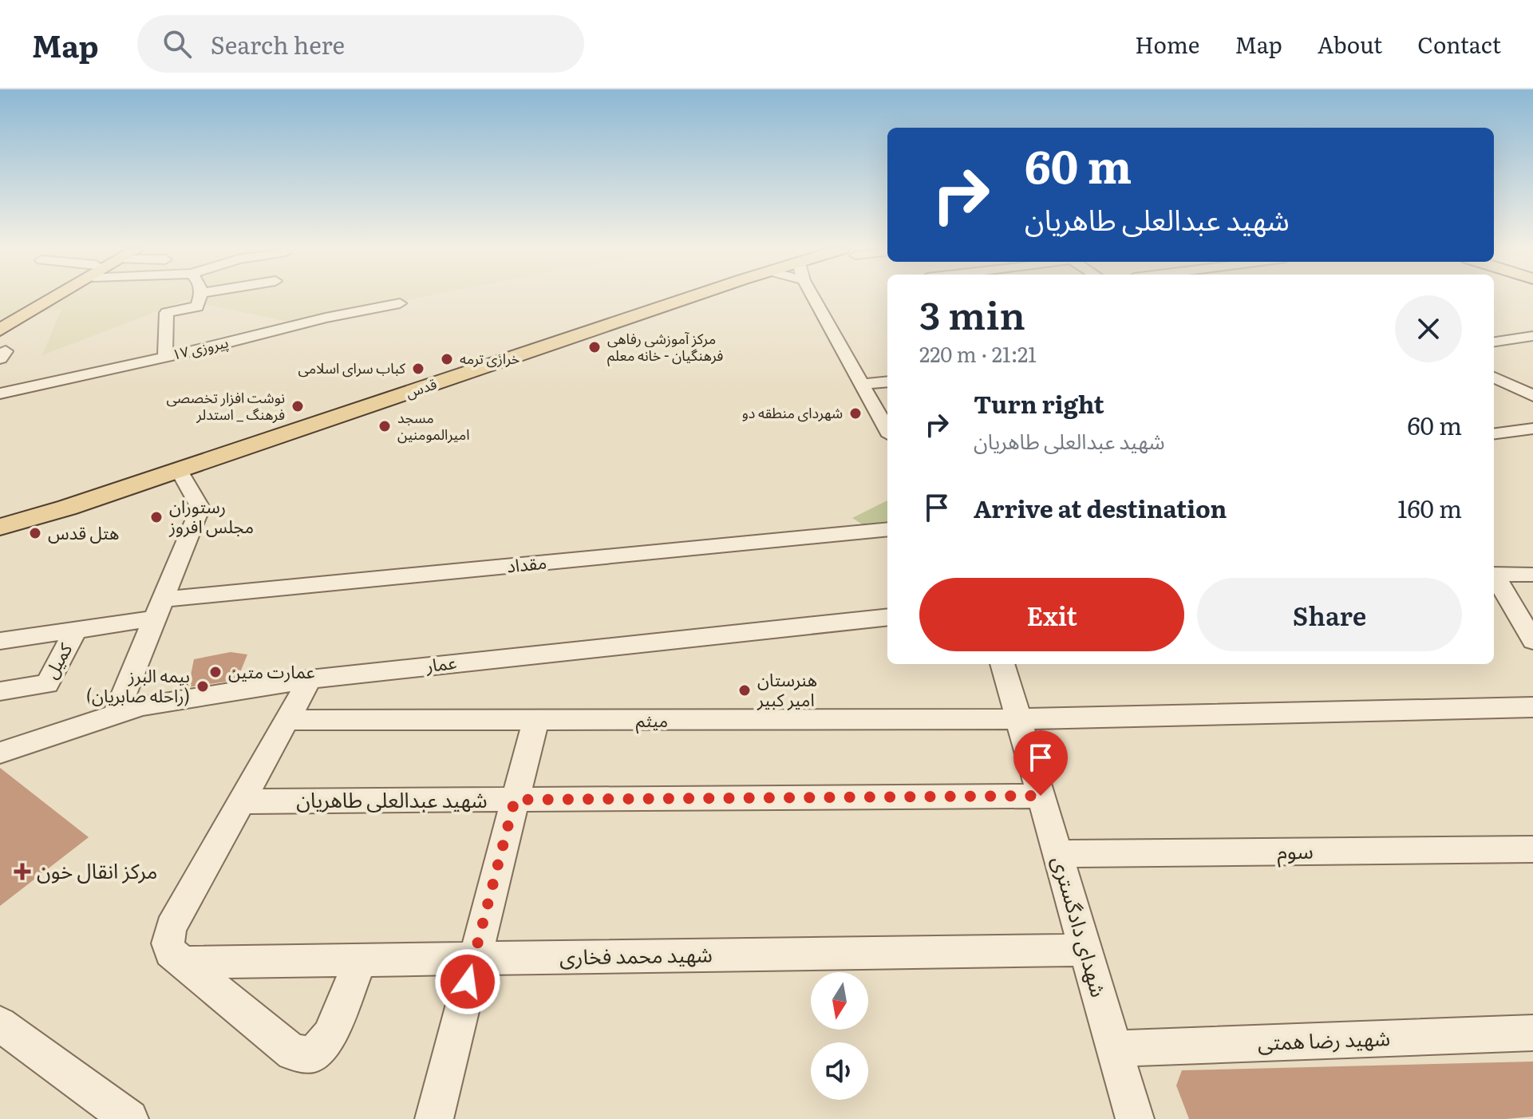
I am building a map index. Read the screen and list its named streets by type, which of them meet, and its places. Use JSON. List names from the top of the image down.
{
  "streets": {
    "main road": ["قدس"],
    "street": [
      "پیروزی ۱۷",
      "مقداد",
      "کمیل",
      "عمار",
      "میثم",
      "شهید عبدالعلی طاهریان",
      "سوم",
      "شهدای دادگستری",
      "شهید محمد فخاری",
      "شهید رضا همتی"
    ]
  },
  "crossings": [
    ["مقداد", "کمیل"],
    ["میثم", "شهدای دادگستری"],
    ["شهید عبدالعلی طاهریان", "شهدای دادگستری"],
    ["سوم", "شهدای دادگستری"],
    ["شهدای دادگستری", "شهید محمد فخاری"],
    ["شهدای دادگستری", "شهید رضا همتی"]
  ],
  "places": {
    "other": [
      "مرکز آموزشی رفاهی فرهنگیان - خانه معلم",
      "خرازی ترمه",
      "کباب سرای اسلامی",
      "نوشت افزار تخصصی فرهنگ _ استدلر",
      "شهردای منطقه دو",
      "مسجد امیرالمومنین",
      "رستوران مجلس افروز",
      "هتل قدس",
      "عمارت متین",
      "بیمه البرز (راحله صابریان)",
      "هنرستان امیر کبیر"
    ],
    "health": ["مرکز انقال خون"]
  },
  "north": "bottom",
  "page": {
    "header": "Map",
    "search": "Search here",
    "nav": [
      "Home",
      "Map",
      "About",
      "Contact"
    ],
    "turn": ["60 m", "شهید عبدالعلی طاهریان"],
    "heading": ["3 min", "220 m · 21:21"],
    "list": [
      {
        "name": "Turn right",
        "note": "شهید عبدالعلی طاهریان",
        "value": "60 m"
      },
      {
        "name": "Arrive at destination",
        "value": "160 m"
      }
    ],
    "buttons": ["Exit", "Share"]
  }
}
